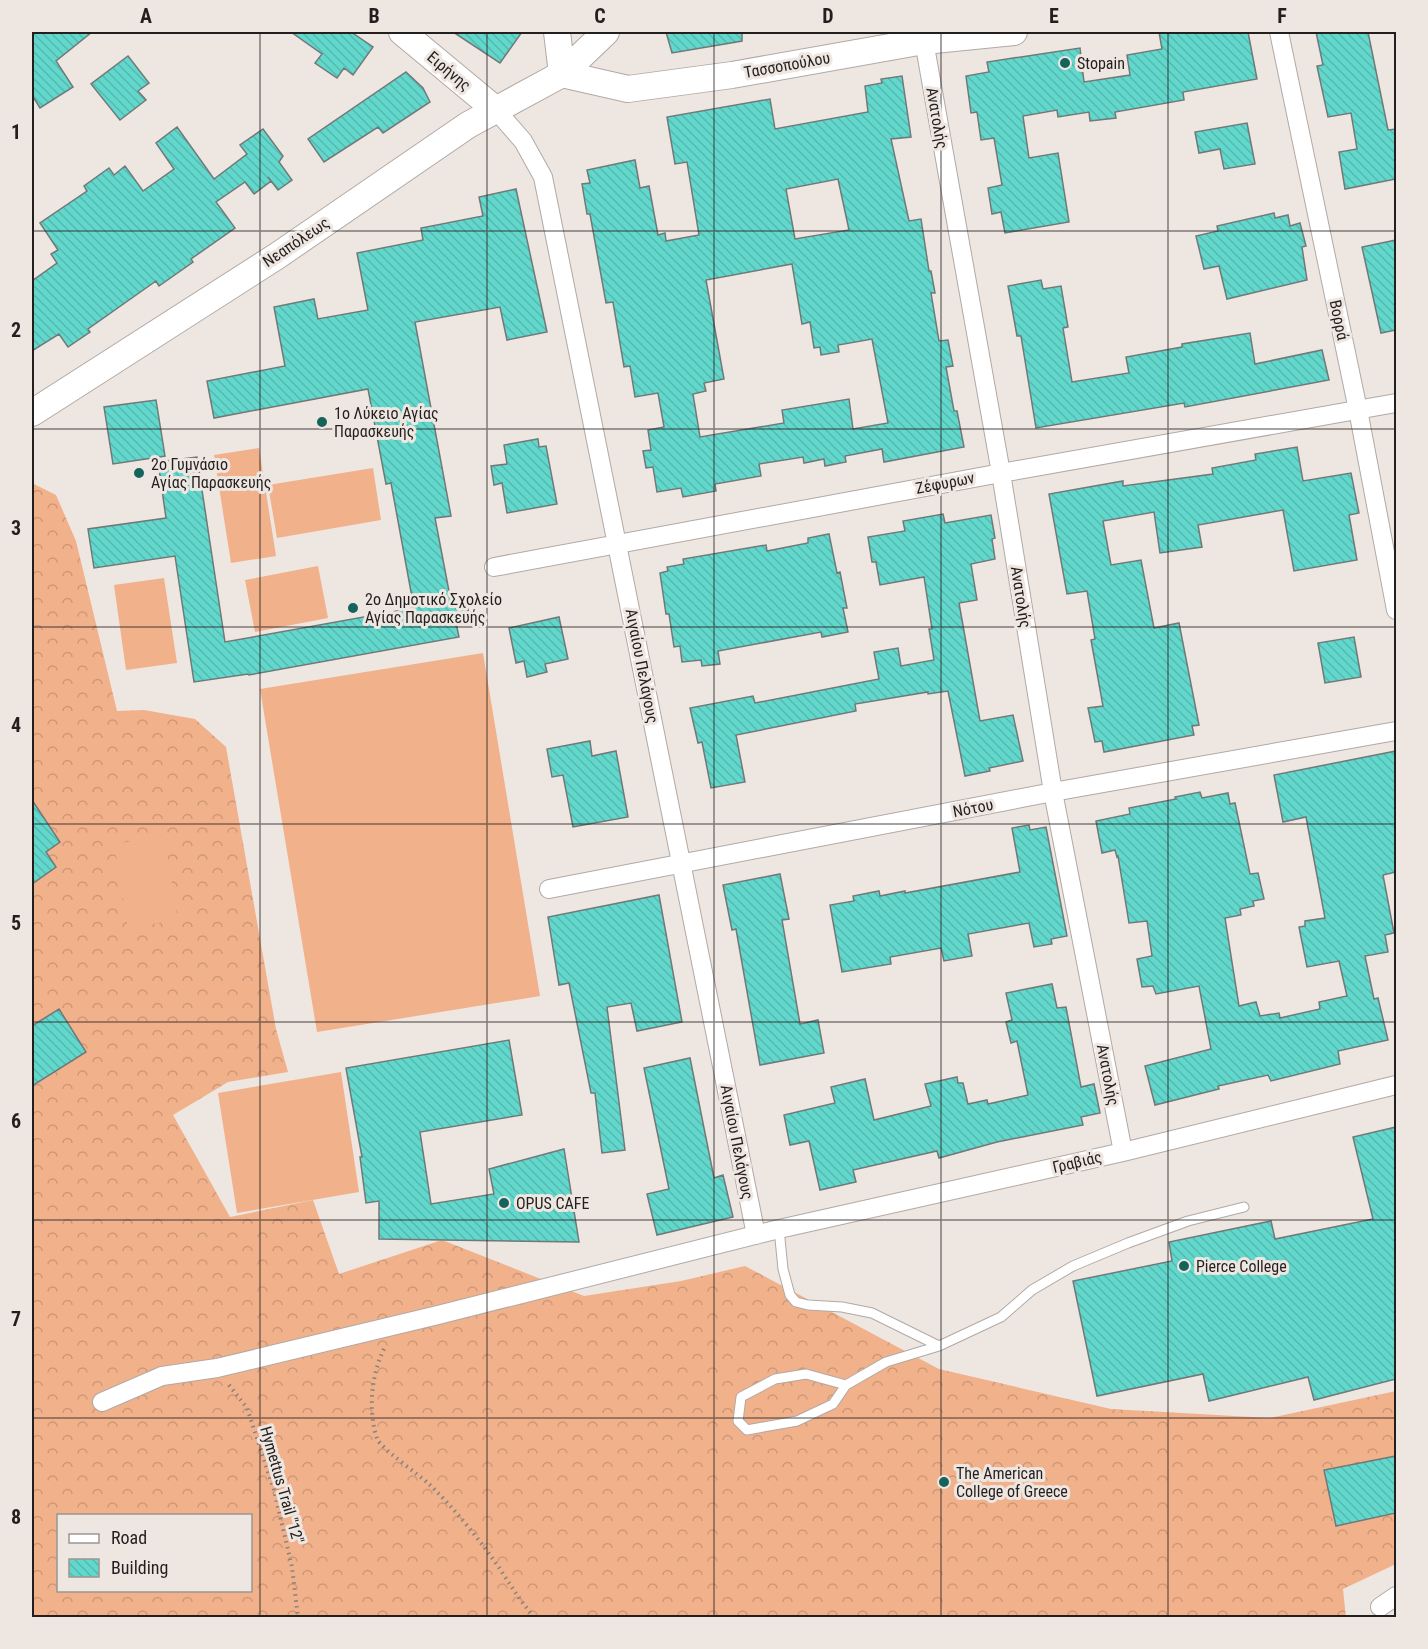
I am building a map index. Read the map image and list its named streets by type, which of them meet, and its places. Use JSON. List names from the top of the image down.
{
  "streets": {
    "street": [
      "Τασσοπούλου",
      "Ειρήνης",
      "Ανατολής",
      "Νεαπόλεως",
      "Βορρά",
      "Ζέφυρων",
      "Αιγαίου Πελάγους",
      "Νότου",
      "Γραβιάς"
    ],
    "path": ["Hymettus Trail \"12\""]
  },
  "crossings": [
    ["Τασσοπούλου", "Ανατολής"],
    ["Τασσοπούλου", "Νεαπόλεως"],
    ["Ειρήνης", "Νεαπόλεως"],
    ["Ειρήνης", "Αιγαίου Πελάγους"],
    ["Ανατολής", "Ζέφυρων"],
    ["Ανατολής", "Νότου"],
    ["Ανατολής", "Γραβιάς"],
    ["Νεαπόλεως", "Αιγαίου Πελάγους"],
    ["Βορρά", "Ζέφυρων"],
    ["Ζέφυρων", "Αιγαίου Πελάγους"],
    ["Αιγαίου Πελάγους", "Νότου"],
    ["Αιγαίου Πελάγους", "Γραβιάς"],
    ["Γραβιάς", "Hymettus Trail \"12\""]
  ],
  "places": [
    "Stopain",
    "1ο Λύκειο Αγίας Παρασκευής",
    "2ο Γυμνάσιο Αγίας Παρασκευής",
    "2ο Δημοτικό Σχολείο Αγίας Παρασκευής",
    "OPUS CAFE",
    "Pierce College",
    "The American College of Greece"
  ],
  "legend": ["Road", "Building"],
  "grid": {
    "columns": [
      "A",
      "B",
      "C",
      "D",
      "E",
      "F"
    ],
    "rows": [
      "1",
      "2",
      "3",
      "4",
      "5",
      "6",
      "7",
      "8"
    ]
  }
}
